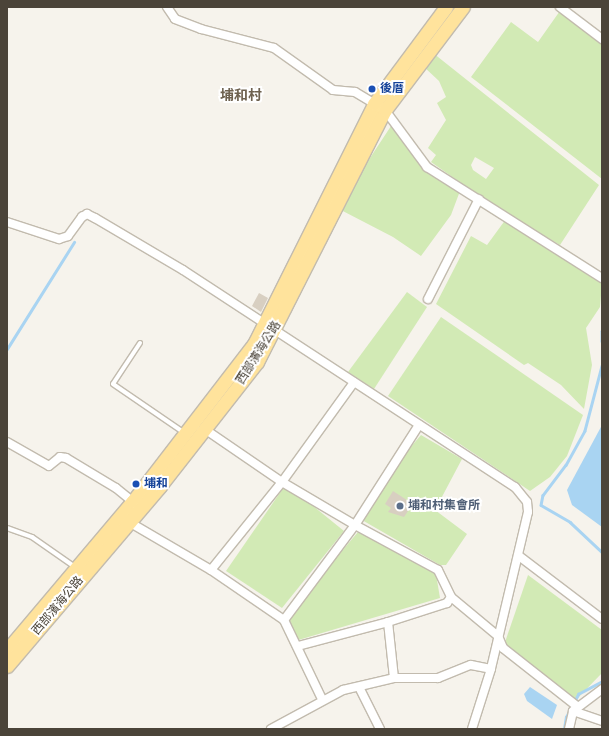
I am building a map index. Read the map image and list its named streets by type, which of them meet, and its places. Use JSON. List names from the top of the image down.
{
  "streets": {
    "main road": ["西部濱海公路"]
  },
  "districts": ["埔和村"],
  "places": ["後厝", "埔和", "埔和村集會所"]
}
